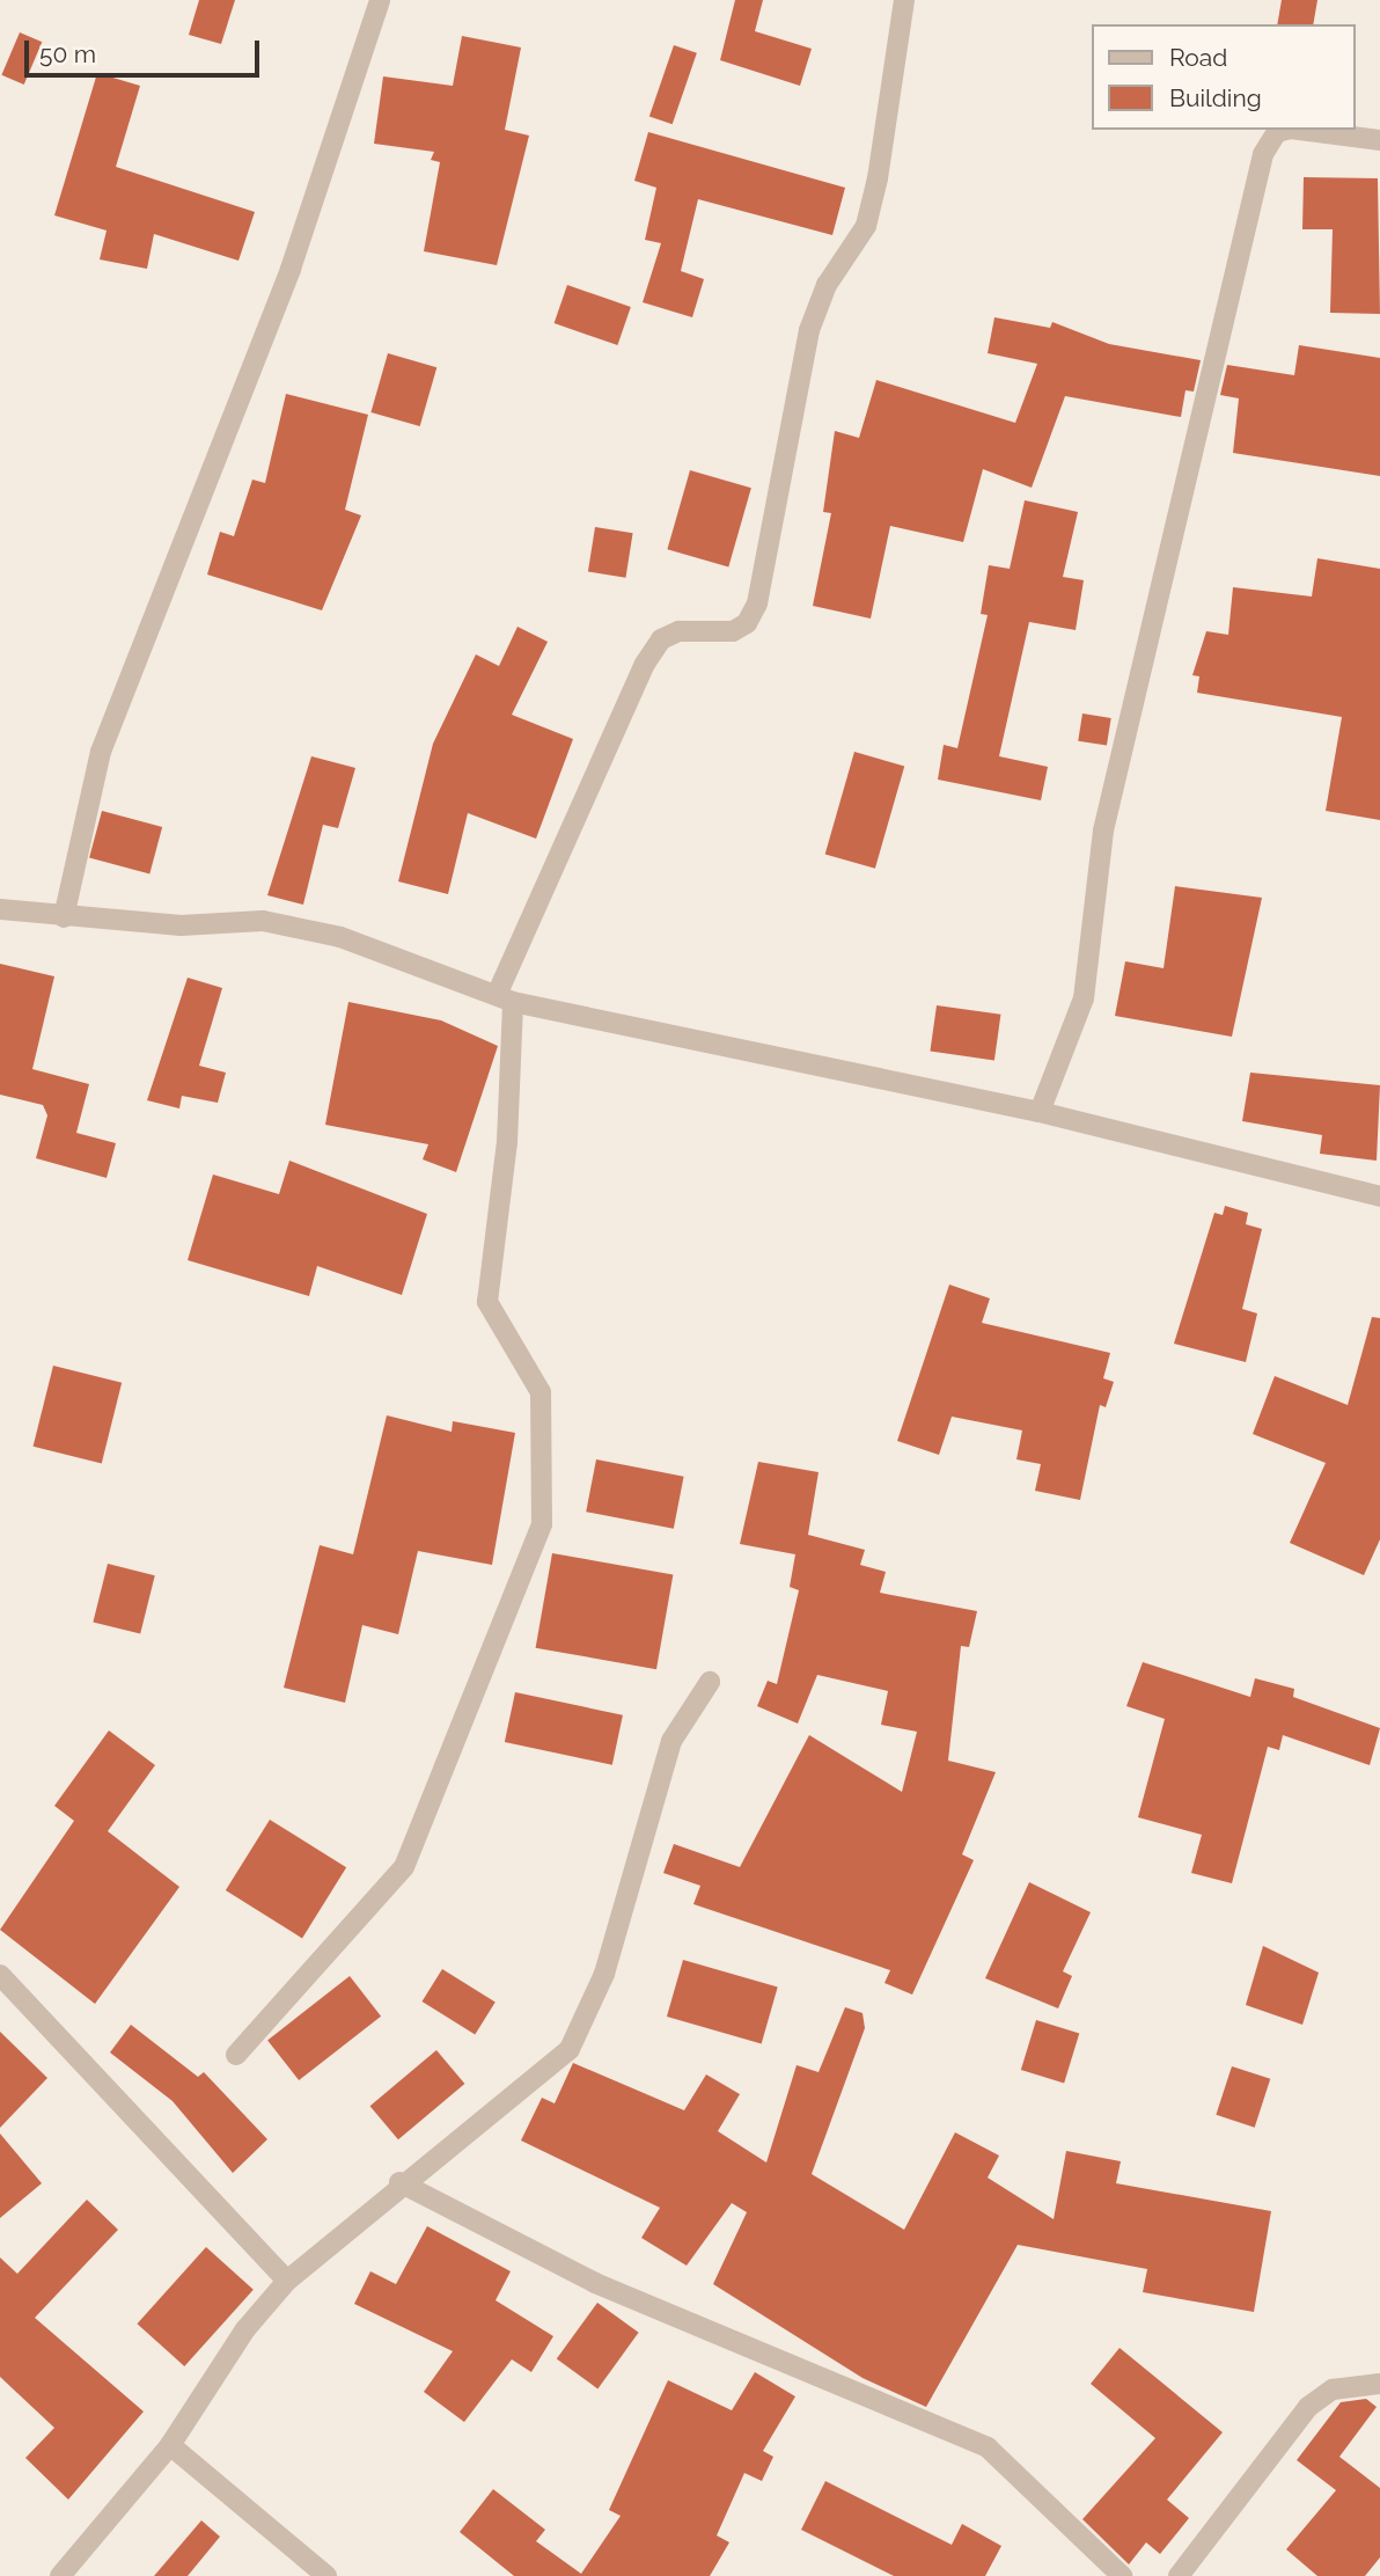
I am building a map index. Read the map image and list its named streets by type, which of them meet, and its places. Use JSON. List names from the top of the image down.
{
  "legend": ["Road", "Building"],
  "scale_bar": "50 m"
}
